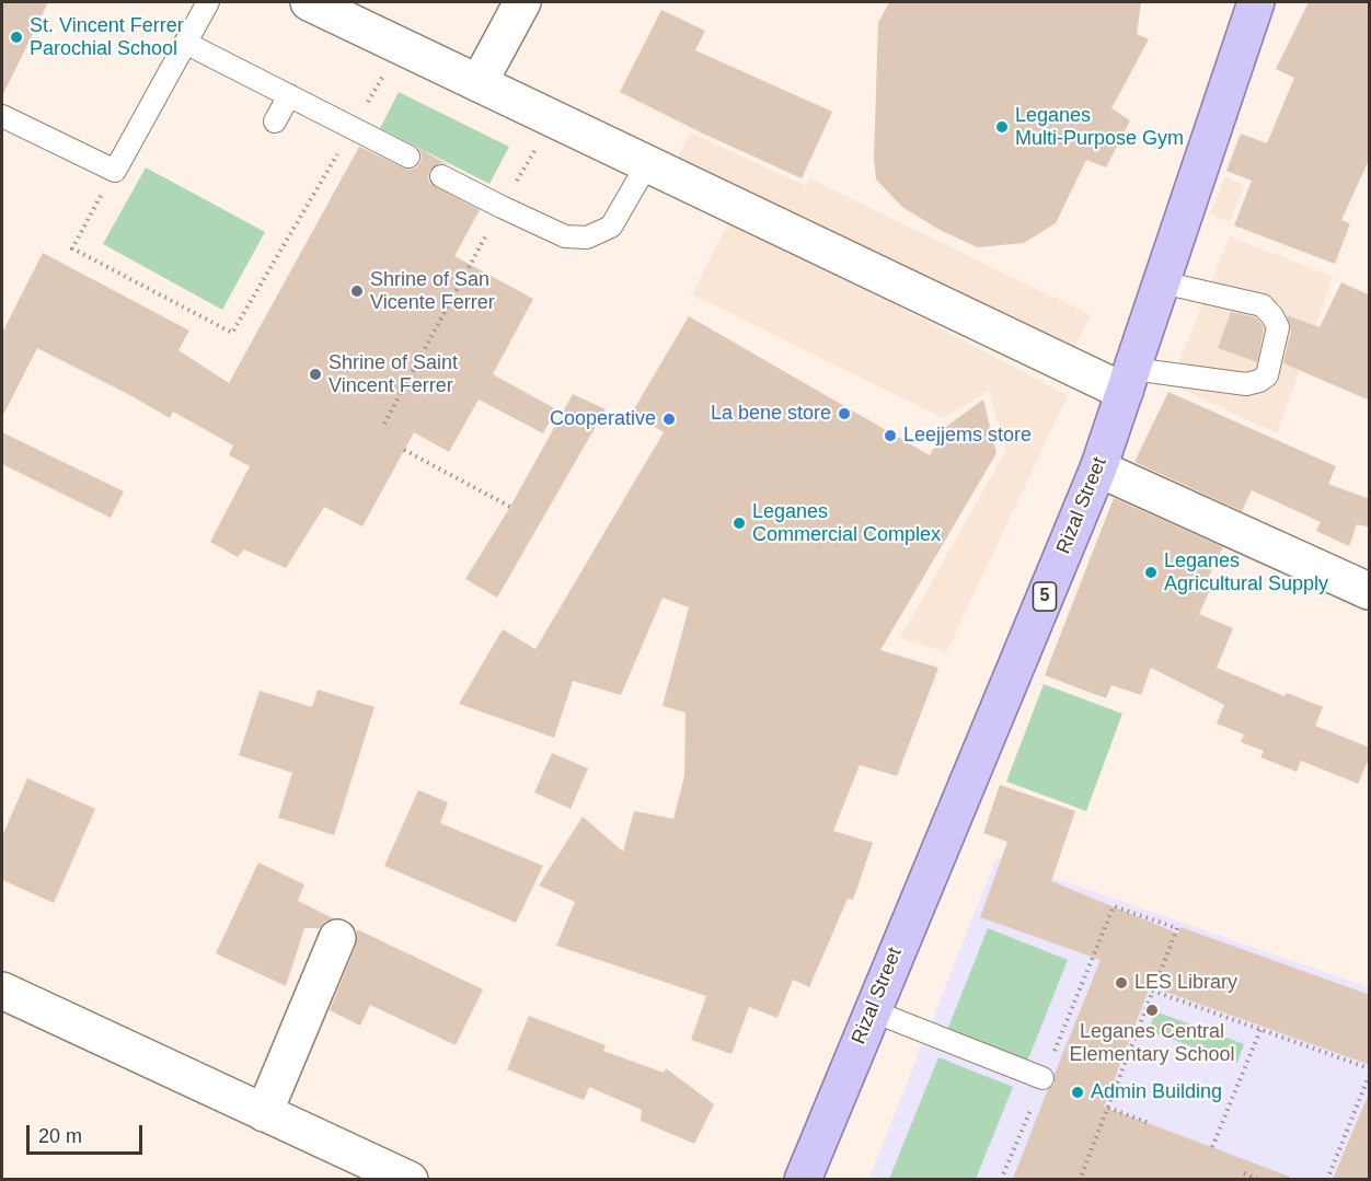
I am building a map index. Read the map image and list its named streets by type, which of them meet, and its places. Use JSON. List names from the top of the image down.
{
  "streets": {
    "main road": ["Rizal Street", "5"]
  },
  "places": [
    "St. Vincent Ferrer Parochial School",
    "Leganes Multi-Purpose Gym",
    "Shrine of San Vicente Ferrer",
    "Shrine of Saint Vincent Ferrer",
    "La bene store",
    "Cooperative",
    "Leejjems store",
    "Leganes Commercial Complex",
    "Leganes Agricultural Supply",
    "LES Library",
    "Leganes Central Elementary School",
    "Admin Building"
  ],
  "scale_bar": "20 m"
}
